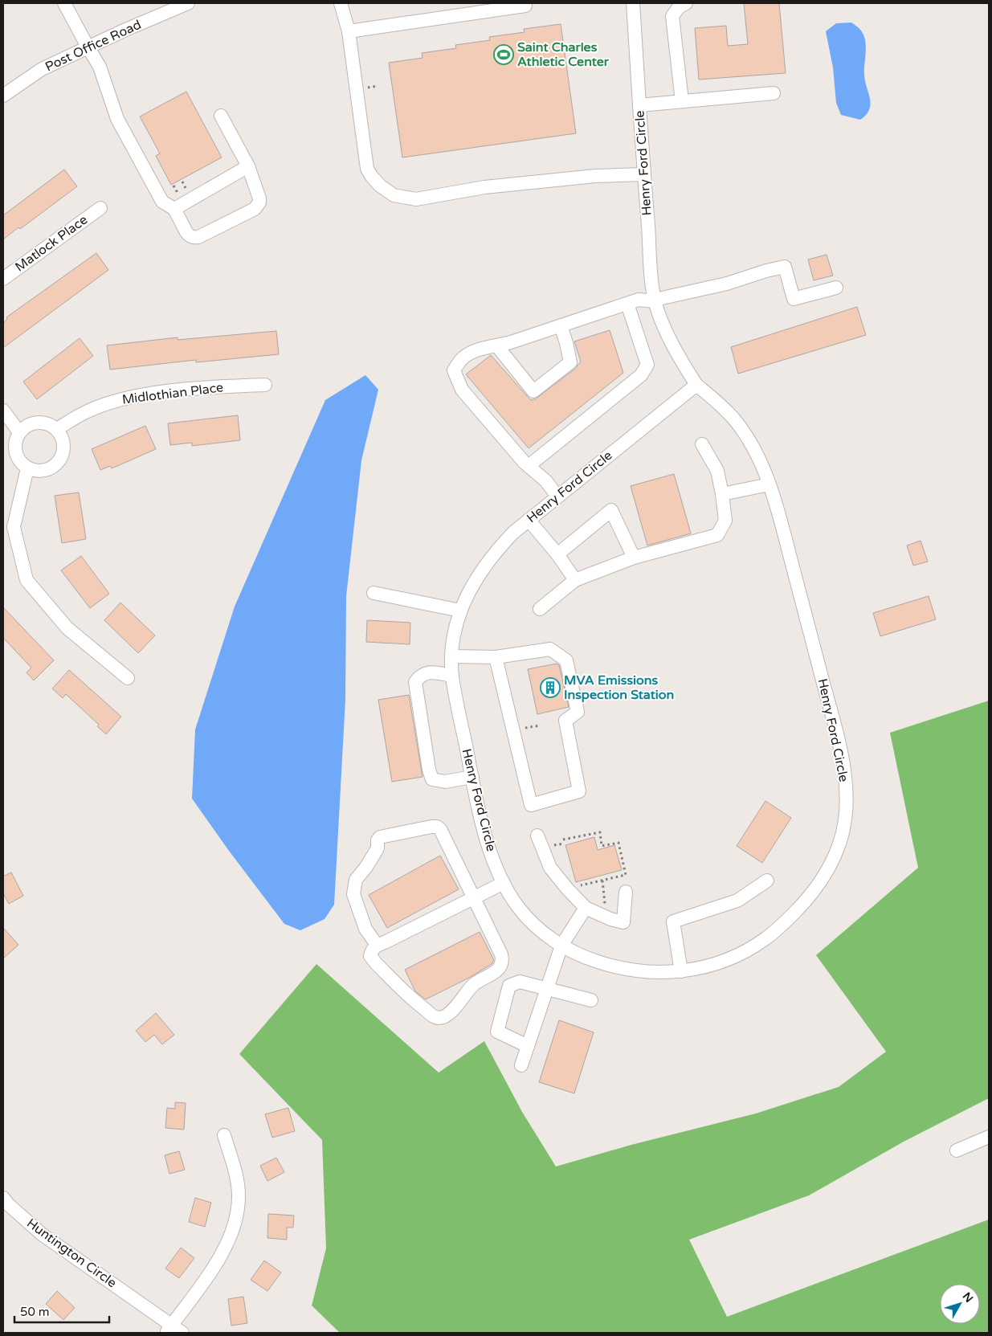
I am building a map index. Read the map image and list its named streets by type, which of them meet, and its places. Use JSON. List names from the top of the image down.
{
  "streets": {
    "street": [
      "Post Office Road",
      "Henry Ford Circle",
      "Matlock Place",
      "Midlothian Place",
      "Huntington Circle"
    ]
  },
  "places": {
    "sports": ["Saint Charles Athletic Center"],
    "building": ["MVA Emissions Inspection Station"]
  },
  "scale_bar": "50 m",
  "north": "top right"
}
